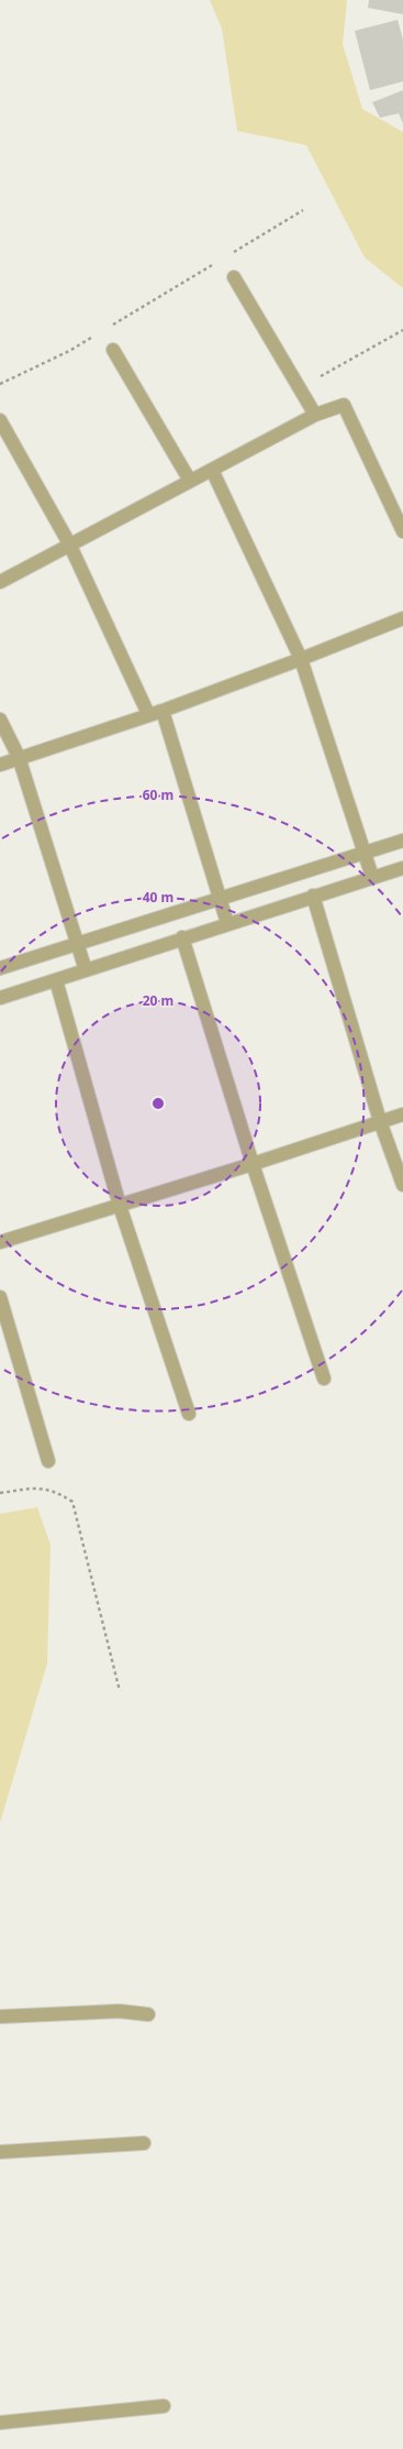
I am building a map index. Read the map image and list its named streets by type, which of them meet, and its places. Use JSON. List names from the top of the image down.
{
  "rings": ["60 m", "40 m", "20 m"]
}
